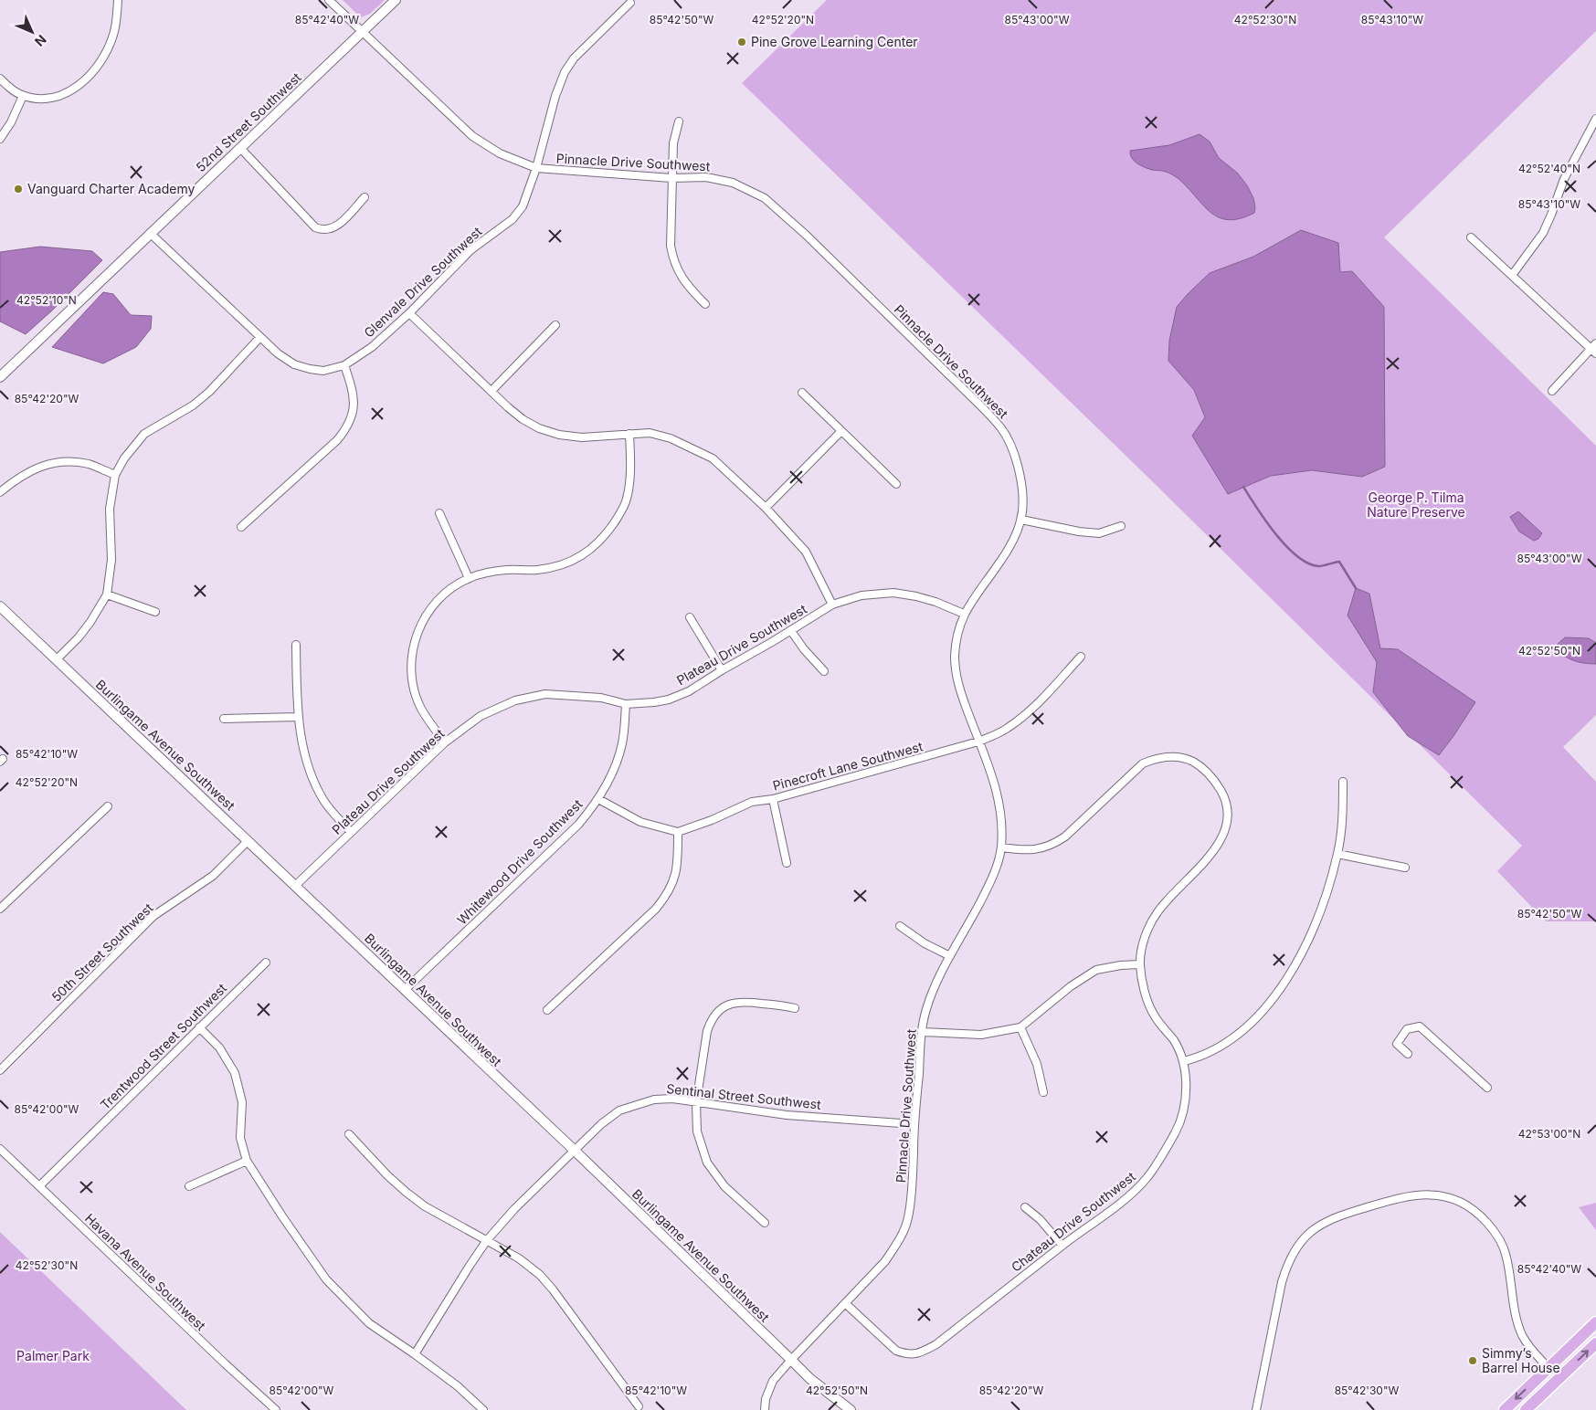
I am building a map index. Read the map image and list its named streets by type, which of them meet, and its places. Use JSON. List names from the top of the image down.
{
  "streets": {
    "street": [
      "52nd Street Southwest",
      "Pinnacle Drive Southwest",
      "Glenvale Drive Southwest",
      "Plateau Drive Southwest",
      "Burlingame Avenue Southwest",
      "Pinecroft Lane Southwest",
      "Whitewood Drive Southwest",
      "50th Street Southwest",
      "Trentwood Street Southwest",
      "Sentinal Street Southwest",
      "Chateau Drive Southwest",
      "Havana Avenue Southwest"
    ]
  },
  "crossings": [
    ["52nd Street Southwest", "Pinnacle Drive Southwest"],
    ["52nd Street Southwest", "Glenvale Drive Southwest"],
    ["Pinnacle Drive Southwest", "Glenvale Drive Southwest"],
    ["Pinnacle Drive Southwest", "Plateau Drive Southwest"],
    ["Pinnacle Drive Southwest", "Burlingame Avenue Southwest"],
    ["Pinnacle Drive Southwest", "Pinecroft Lane Southwest"],
    ["Pinnacle Drive Southwest", "Sentinal Street Southwest"],
    ["Pinnacle Drive Southwest", "Chateau Drive Southwest"],
    ["Plateau Drive Southwest", "Burlingame Avenue Southwest"],
    ["Plateau Drive Southwest", "Whitewood Drive Southwest"],
    ["Burlingame Avenue Southwest", "Whitewood Drive Southwest"],
    ["Burlingame Avenue Southwest", "50th Street Southwest"],
    ["Burlingame Avenue Southwest", "Sentinal Street Southwest"],
    ["Trentwood Street Southwest", "Havana Avenue Southwest"]
  ],
  "parks": ["George P. Tilma Nature Preserve", "Palmer Park"],
  "places": ["Pine Grove Learning Center", "Vanguard Charter Academy", "Simmy’s Barrel House"],
  "north": "bottom right",
  "coordinates": [
    "85°42'40\"W",
    "85°42'50\"W",
    "42°52'20\"N",
    "85°43'00\"W",
    "42°52'30\"N",
    "85°43'10\"W",
    "42°52'40\"N",
    "42°52'10\"N",
    "85°42'20\"W",
    "42°52'50\"N",
    "85°42'10\"W",
    "85°42'00\"W",
    "42°53'00\"N",
    "85°42'30\"W"
  ]
}
